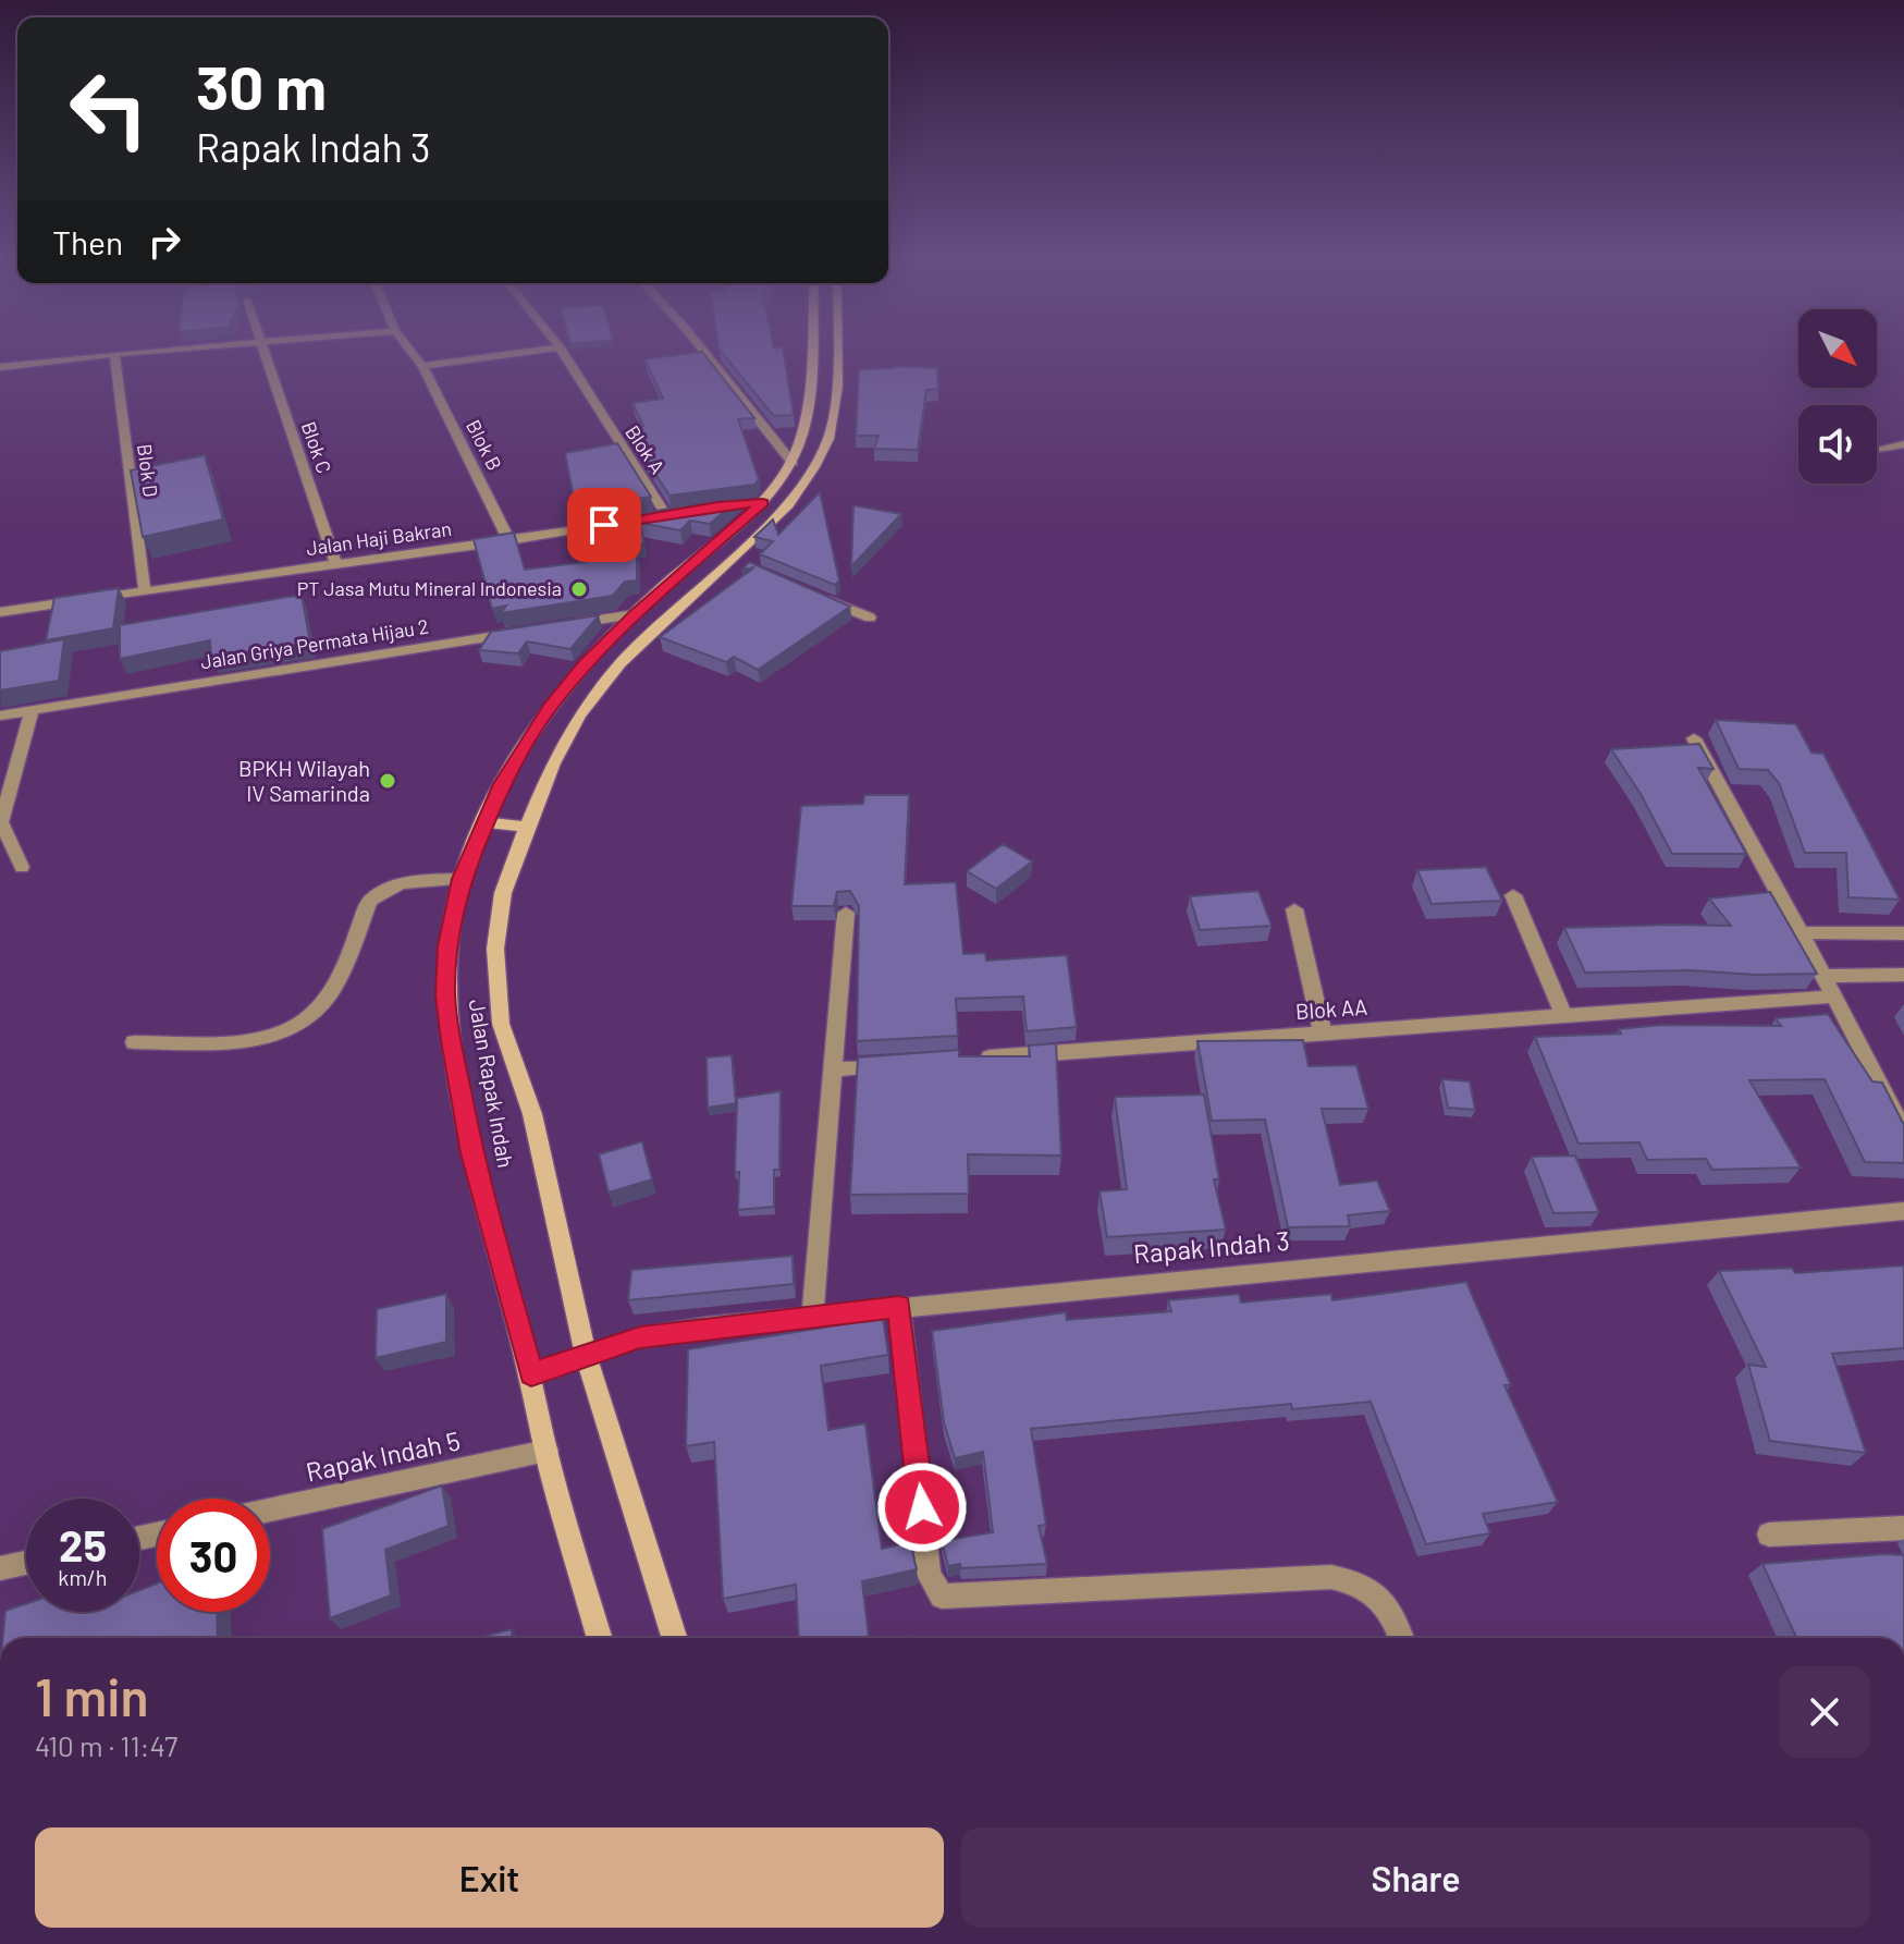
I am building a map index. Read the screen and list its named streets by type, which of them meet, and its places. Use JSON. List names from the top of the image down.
{
  "streets": {
    "main road": ["Jalan Rapak Indah"],
    "street": [
      "Blok B",
      "Blok C",
      "Blok A",
      "Blok D",
      "Jalan Haji Bakran",
      "Jalan Griya Permata Hijau 2",
      "Blok AA",
      "Rapak Indah 3",
      "Rapak Indah 5"
    ]
  },
  "crossings": [
    ["Blok B", "Jalan Haji Bakran"],
    ["Blok C", "Jalan Haji Bakran"],
    ["Blok D", "Jalan Haji Bakran"],
    ["Jalan Rapak Indah", "Rapak Indah 3"],
    ["Jalan Rapak Indah", "Rapak Indah 5"]
  ],
  "places": ["PT Jasa Mutu Mineral Indonesia", "BPKH Wilayah IV Samarinda"],
  "north": "bottom right",
  "page": {
    "turn": ["30 m", "Rapak Indah 3"],
    "then": "Then",
    "speed": "25 km/h",
    "limit": "30",
    "heading": ["1 min", "410 m · 11:47"],
    "buttons": ["Exit", "Share"]
  }
}
